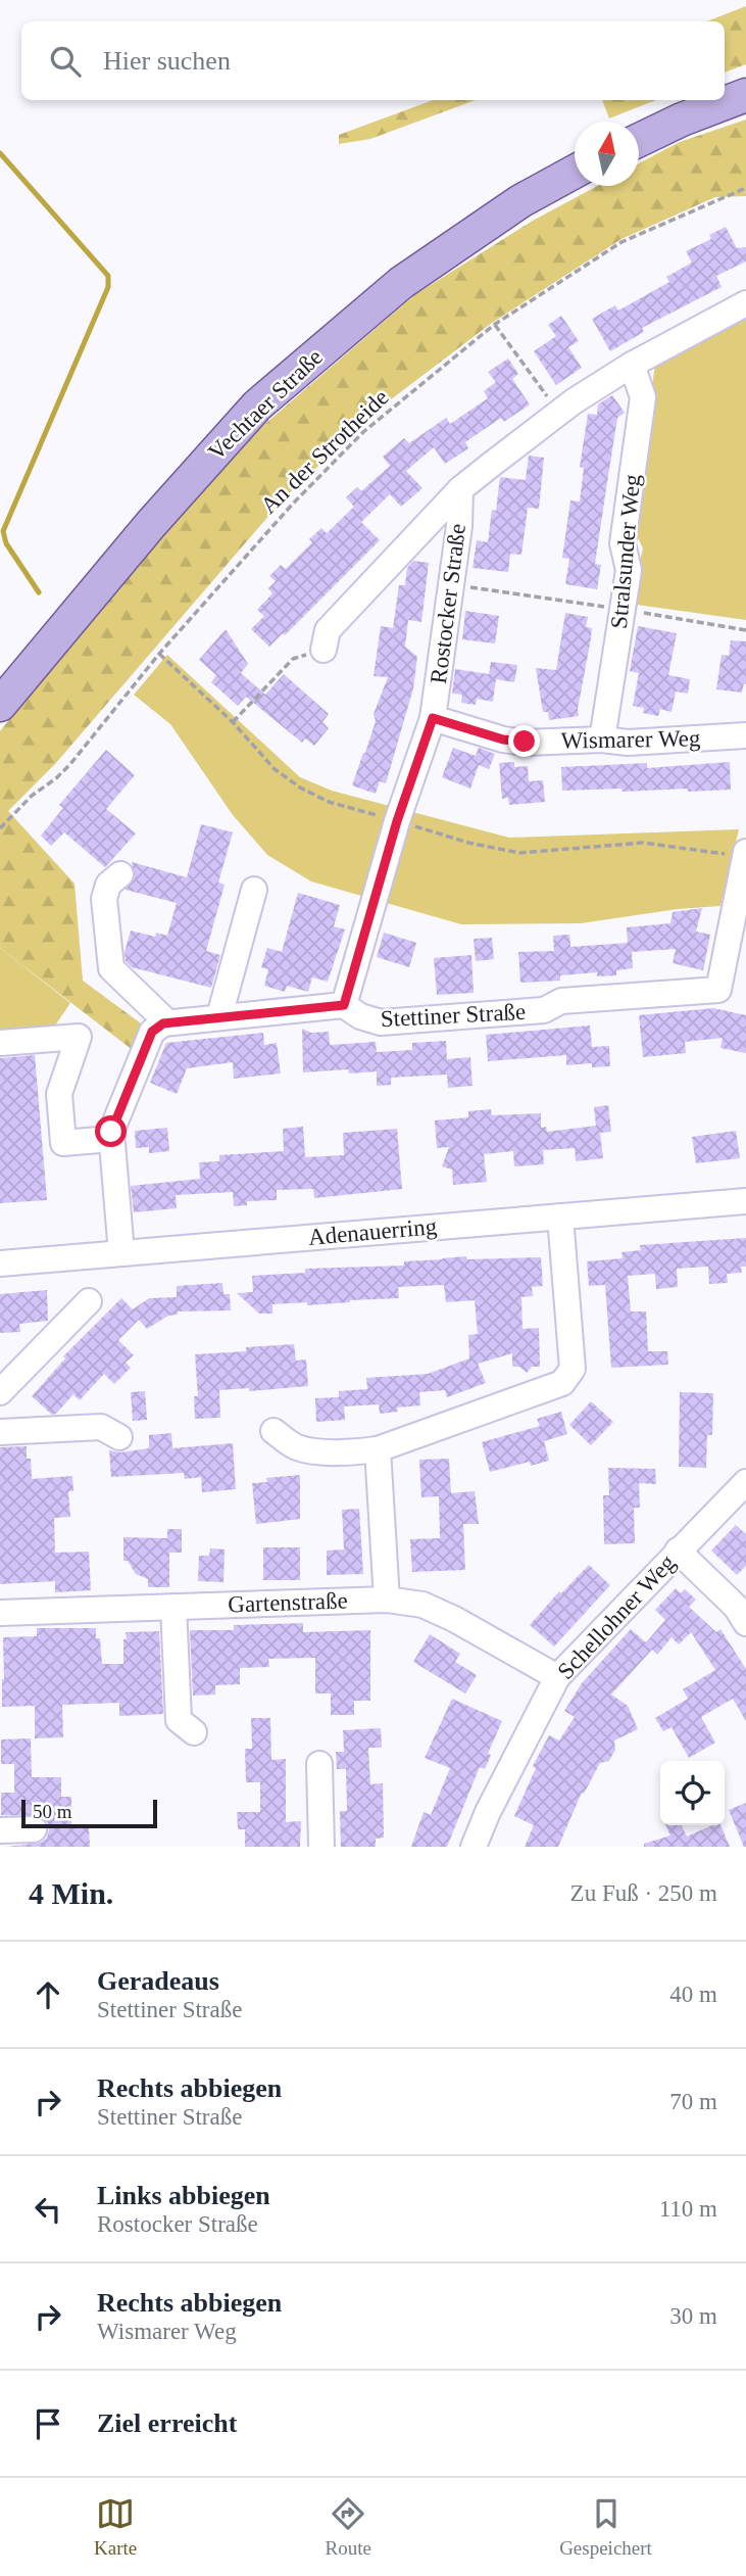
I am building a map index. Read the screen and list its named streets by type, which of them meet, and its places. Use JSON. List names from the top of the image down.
{
  "streets": {
    "main road": ["Vechtaer Straße"],
    "street": [
      "Stralsunder Weg",
      "Rostocker Straße",
      "Wismarer Weg",
      "Stettiner Straße",
      "Adenauerring",
      "Gartenstraße",
      "Schellohner Weg"
    ],
    "path": ["An der Strotheide"]
  },
  "crossings": [
    ["Stralsunder Weg", "Rostocker Straße"],
    ["Stralsunder Weg", "Wismarer Weg"],
    ["Rostocker Straße", "Wismarer Weg"],
    ["Rostocker Straße", "Stettiner Straße"],
    ["Gartenstraße", "Schellohner Weg"]
  ],
  "scale_bar": "50 m",
  "north": "top",
  "page": {
    "search": "Hier suchen",
    "scale": "50 m",
    "heading": ["4 Min.", "Zu Fuß · 250 m"],
    "list": [
      ["Geradeaus", "Stettiner Straße", "40 m"],
      ["Rechts abbiegen", "Stettiner Straße", "70 m"],
      ["Links abbiegen", "Rostocker Straße", "110 m"],
      ["Rechts abbiegen", "Wismarer Weg", "30 m"],
      "Ziel erreicht"
    ],
    "nav": ["Karte", "Route", "Gespeichert"]
  }
}
